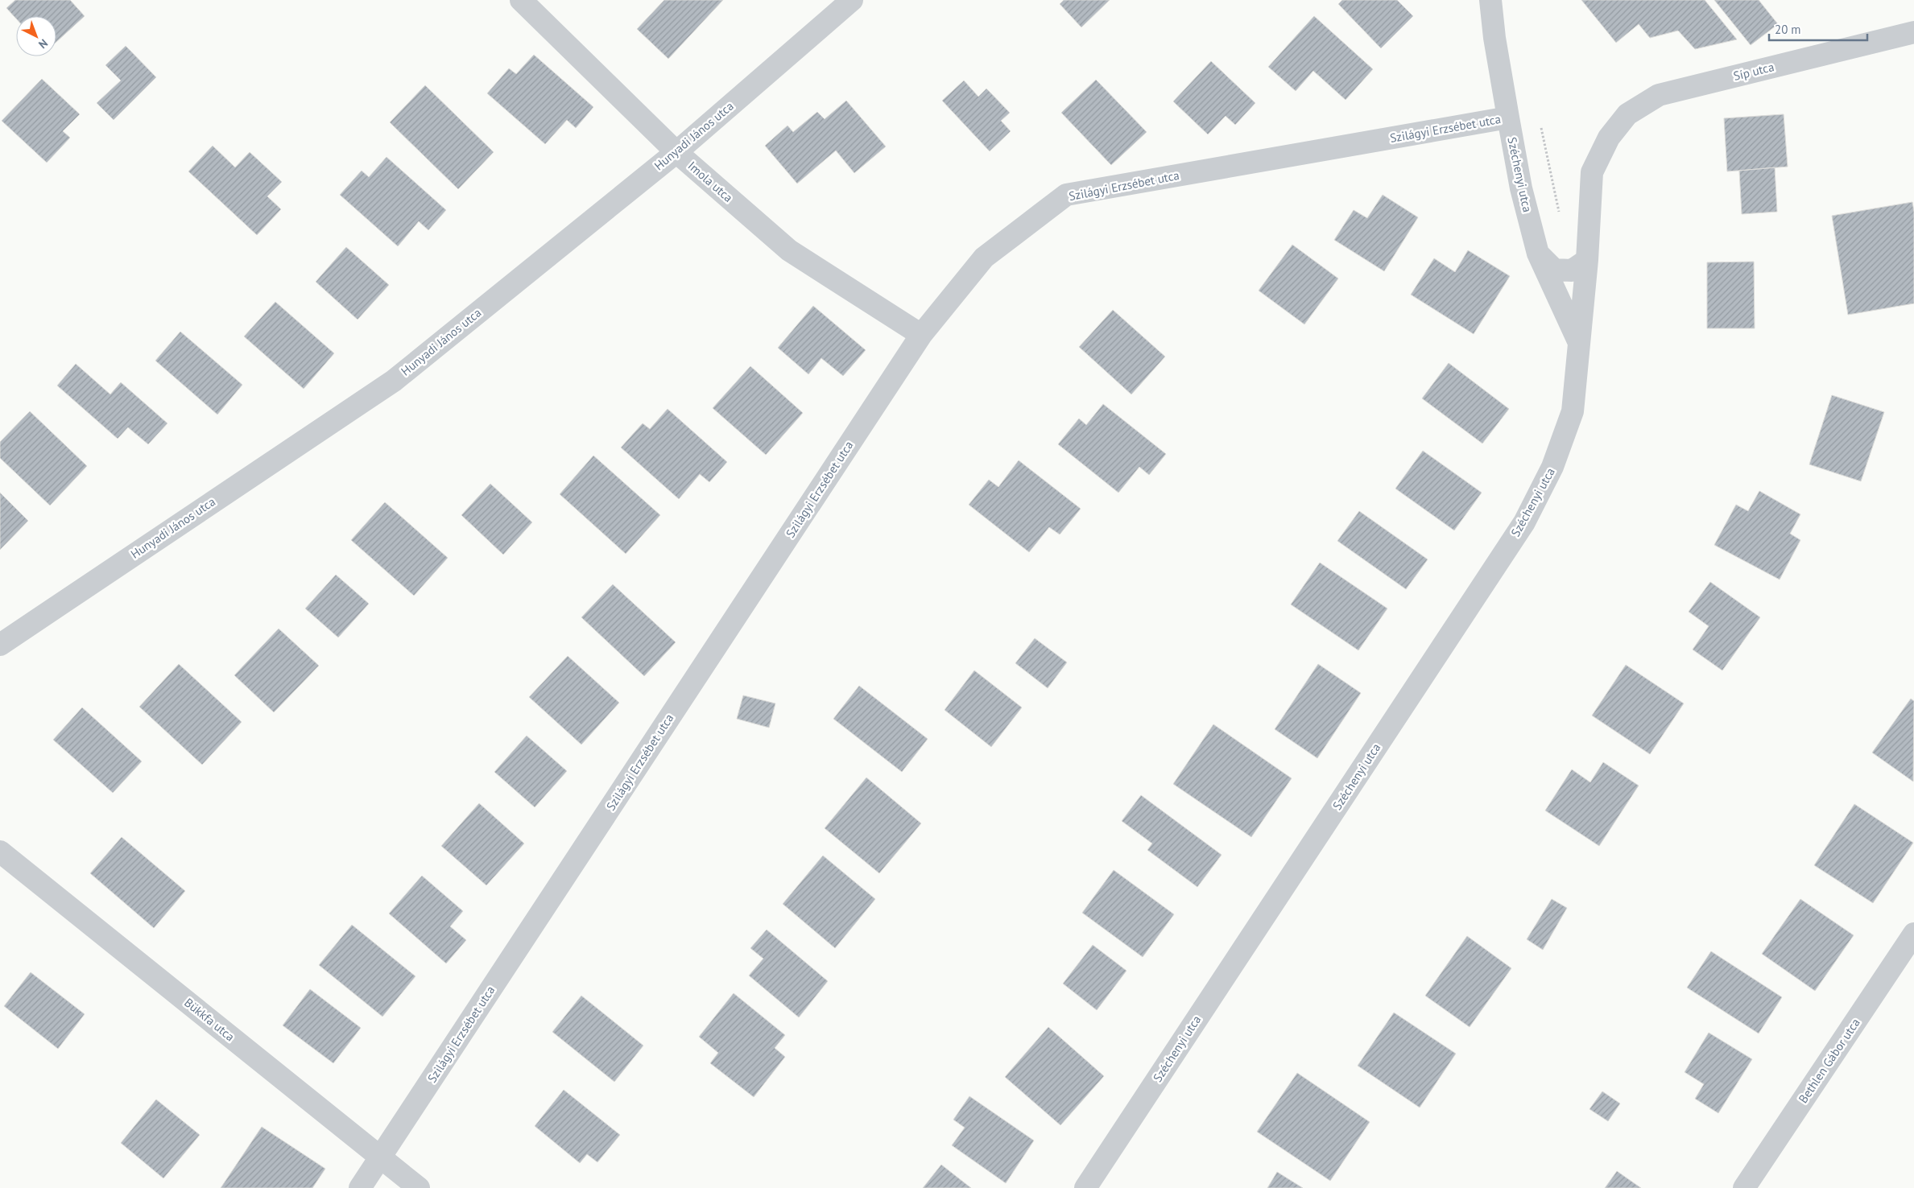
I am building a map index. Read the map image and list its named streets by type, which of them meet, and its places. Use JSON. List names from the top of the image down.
{
  "streets": {
    "street": [
      "Síp utca",
      "Szilágyi Erzsébet utca",
      "Hunyadi János utca",
      "Széchenyi utca",
      "Imola utca",
      "Bükkfa utca",
      "Bethlen Gábor utca"
    ]
  },
  "crossings": [
    ["Síp utca", "Széchenyi utca"],
    ["Szilágyi Erzsébet utca", "Széchenyi utca"],
    ["Szilágyi Erzsébet utca", "Imola utca"],
    ["Szilágyi Erzsébet utca", "Bükkfa utca"],
    ["Hunyadi János utca", "Imola utca"]
  ],
  "scale_bar": "20 m",
  "north": "bottom right"
}
